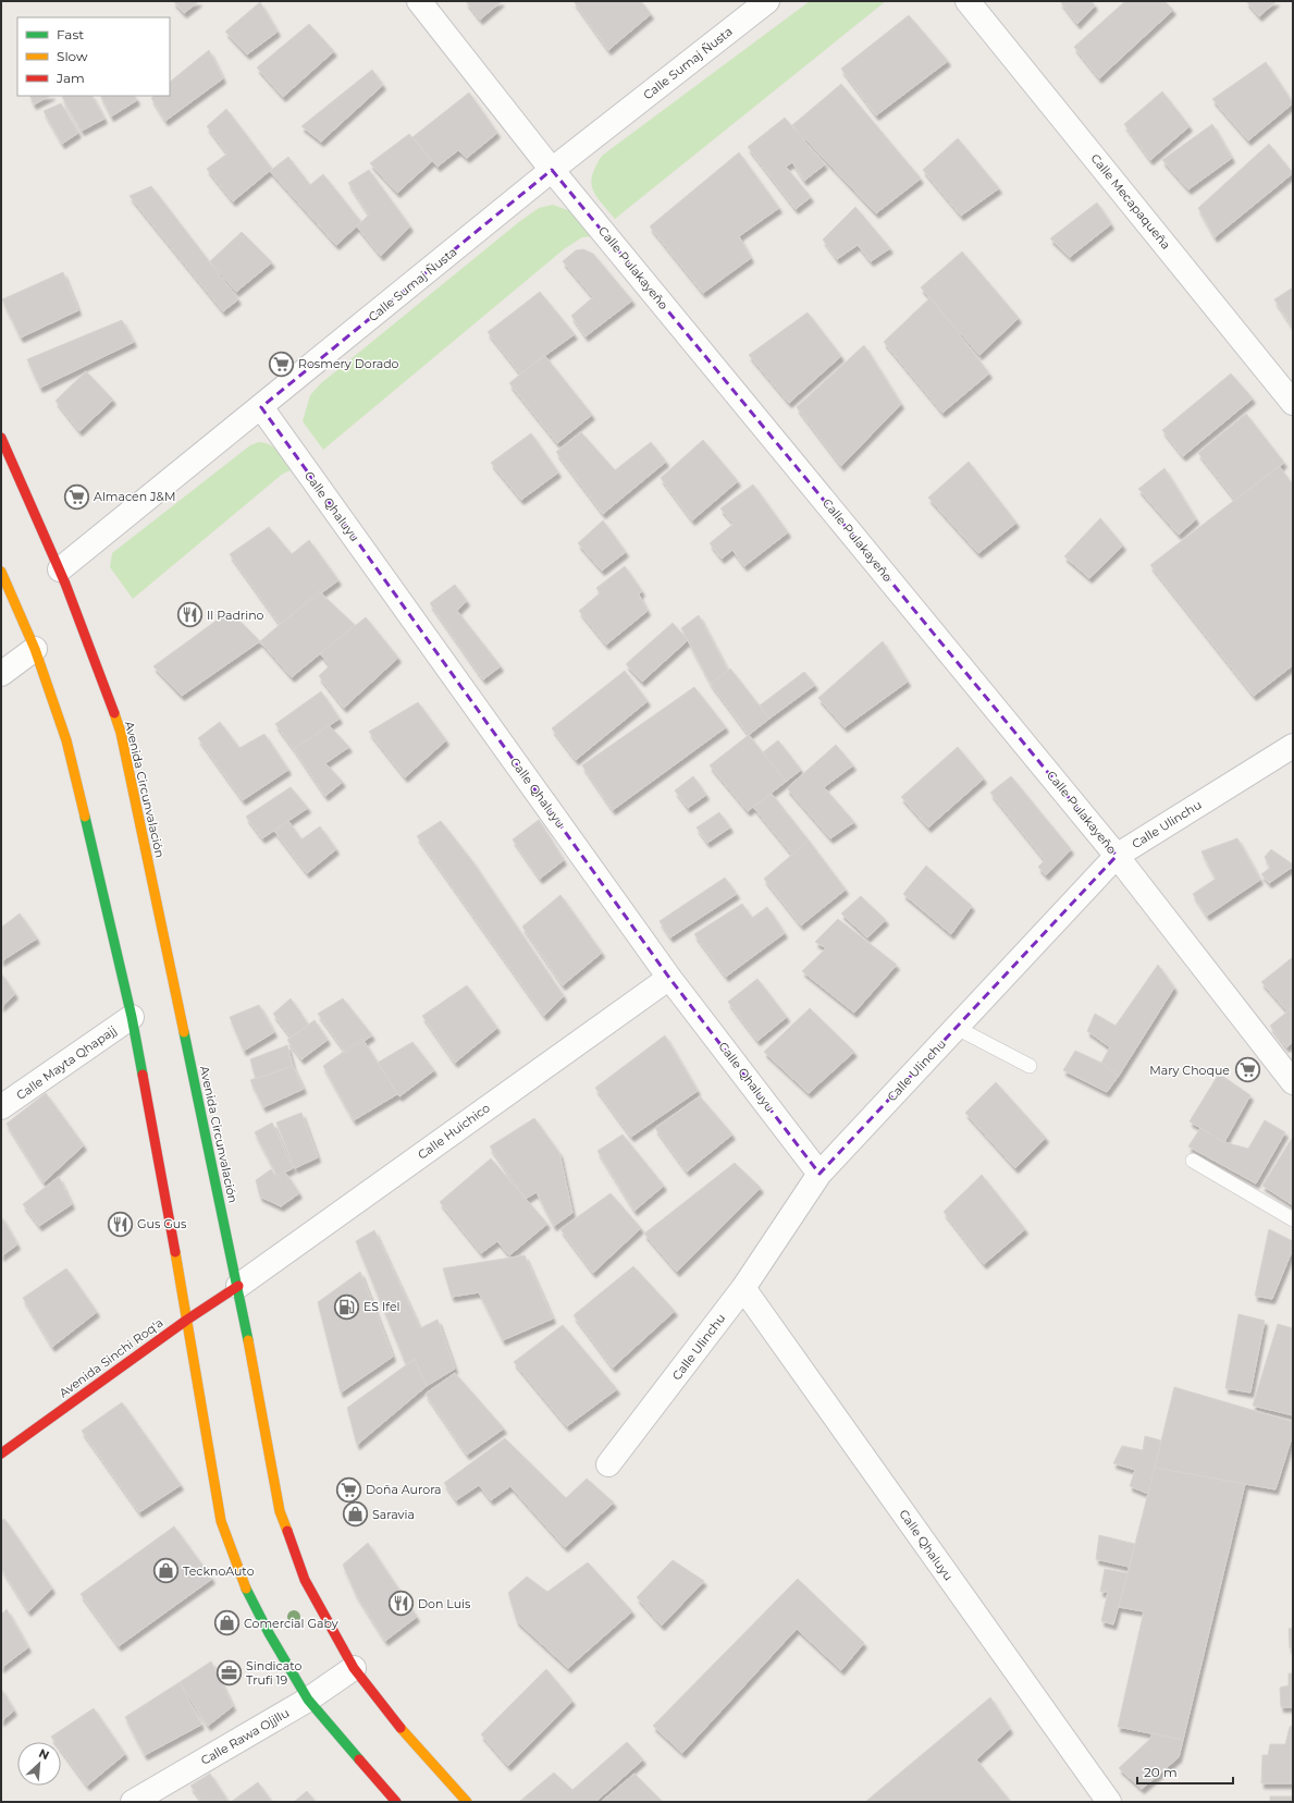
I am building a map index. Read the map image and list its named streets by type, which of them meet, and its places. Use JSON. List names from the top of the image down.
{
  "streets": {
    "main road": ["Avenida Circunvalación", "Avenida Sinchi Roq'a"],
    "street": [
      "Calle Sumaj Ñusta",
      "Calle Mecapaqueña",
      "Calle Pulakayeño",
      "Calle Qhaluyu",
      "Calle Ulinchu",
      "Calle Mayta Qhapajj",
      "Calle Huichico",
      "Calle Rawa Ojjllu"
    ]
  },
  "crossings": [
    ["Calle Sumaj Ñusta", "Calle Pulakayeño"],
    ["Calle Sumaj Ñusta", "Calle Qhaluyu"],
    ["Calle Sumaj Ñusta", "Avenida Circunvalación"],
    ["Calle Pulakayeño", "Calle Ulinchu"],
    ["Calle Qhaluyu", "Calle Ulinchu"],
    ["Calle Qhaluyu", "Calle Huichico"],
    ["Avenida Circunvalación", "Calle Huichico"],
    ["Avenida Circunvalación", "Avenida Sinchi Roq'a"],
    ["Avenida Circunvalación", "Calle Rawa Ojjllu"],
    ["Calle Huichico", "Avenida Sinchi Roq'a"]
  ],
  "places": {
    "supermarket": [
      "Rosmery Dorado",
      "Almacen J&M",
      "Mary Choque",
      "Doña Aurora"
    ],
    "restaurant": ["Il Padrino", "Gus Gus", "Don Luis"],
    "fuel station": ["ES Ifel"],
    "shop": ["Saravia", "TecknoAuto", "Comercial Gaby"],
    "office": ["Sindicato Trufi 19"]
  },
  "legend": ["Fast", "Slow", "Jam"],
  "scale_bar": "20 m",
  "north": "top right"
}
